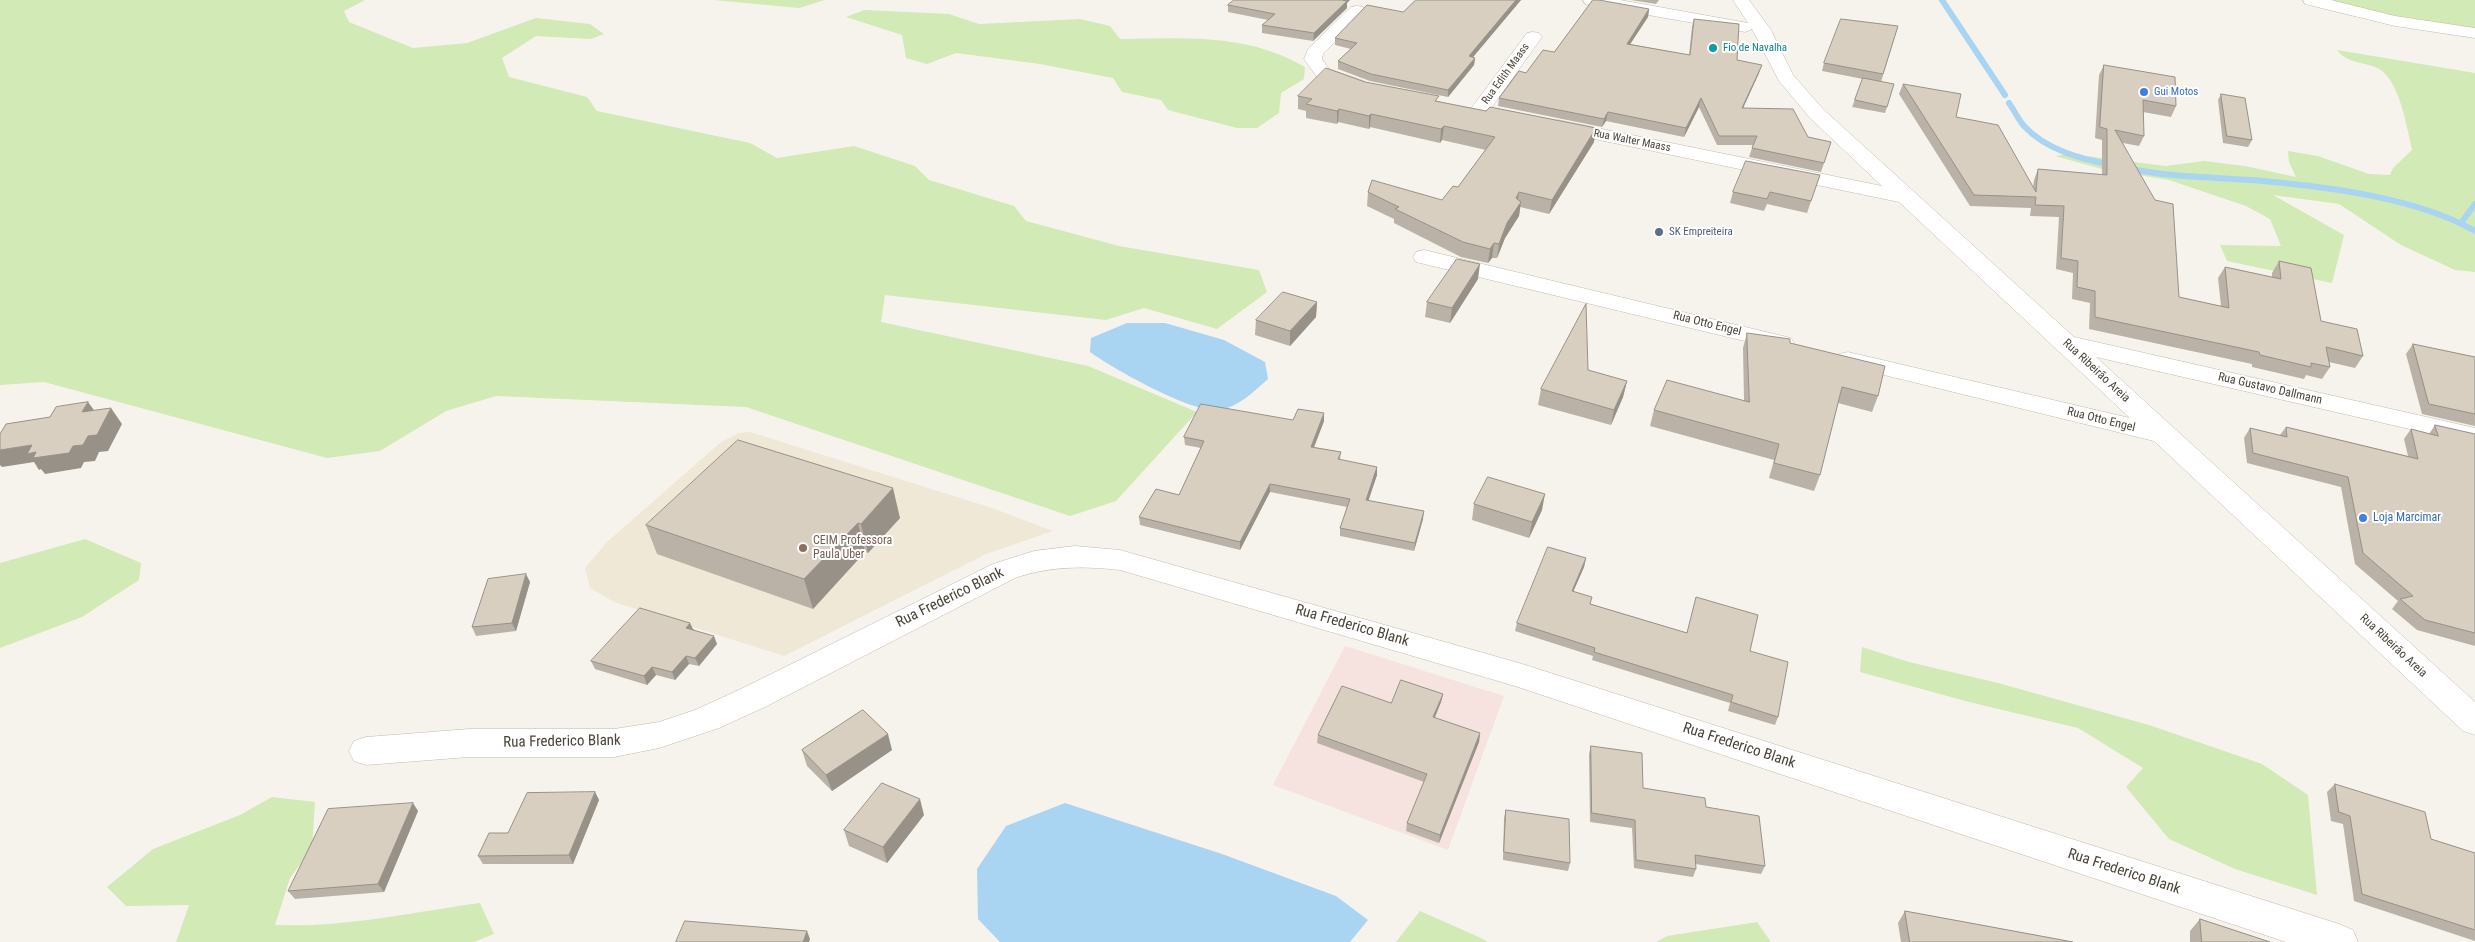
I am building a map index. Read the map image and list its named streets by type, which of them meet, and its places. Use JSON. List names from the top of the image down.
{
  "streets": {
    "street": [
      "Rua Edith Maass",
      "Rua Walter Maass",
      "Rua Otto Engel",
      "Rua Ribeirão Areia",
      "Rua Gustavo Dallmann",
      "Rua Frederico Blank"
    ]
  },
  "crossings": [
    ["Rua Walter Maass", "Rua Ribeirão Areia"],
    ["Rua Otto Engel", "Rua Ribeirão Areia"],
    ["Rua Ribeirão Areia", "Rua Gustavo Dallmann"]
  ],
  "places": [
    "Fio de Navalha",
    "Gui Motos",
    "SK Empreiteira",
    "Loja Marcimar",
    "CEIM Professora Paula Uber"
  ]
}
